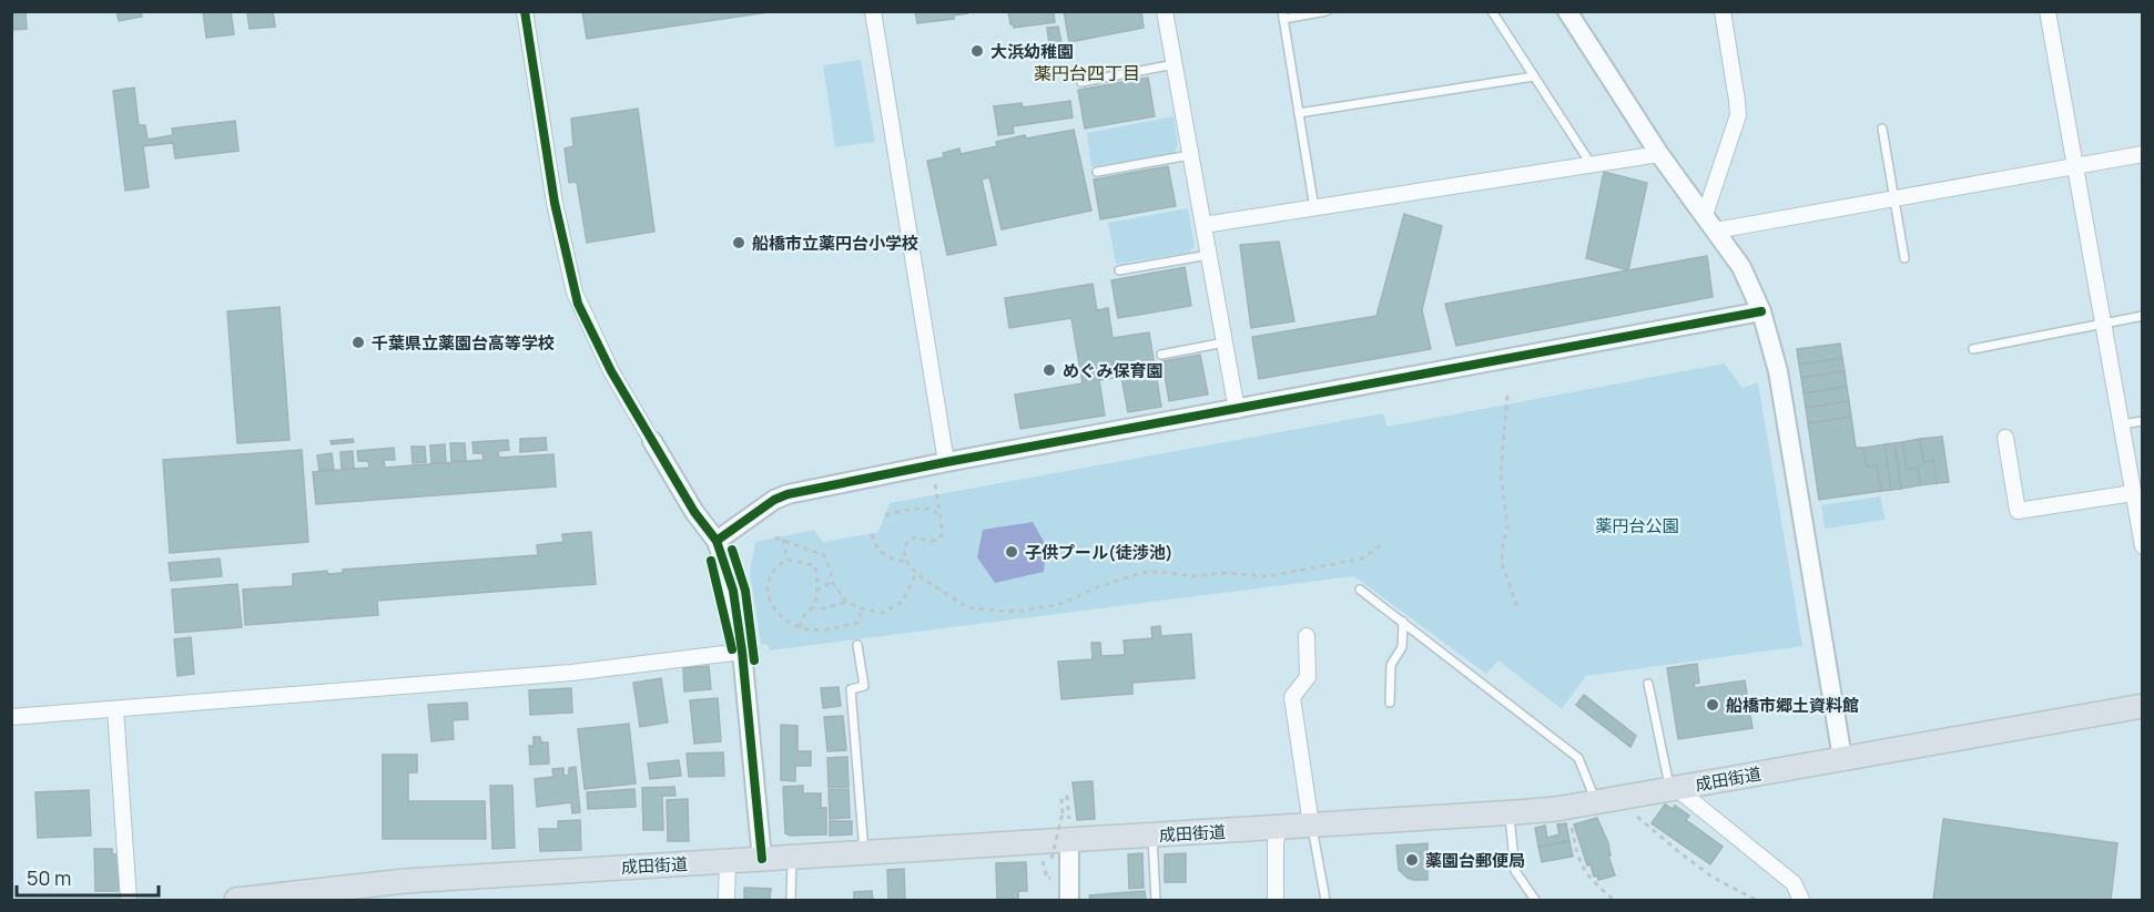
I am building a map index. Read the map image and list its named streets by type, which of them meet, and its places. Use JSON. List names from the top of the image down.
{
  "streets": {
    "highway": ["成田街道"]
  },
  "districts": ["薬円台四丁目"],
  "parks": ["薬円台公園"],
  "places": [
    "大浜幼稚園",
    "船橋市立薬円台小学校",
    "千葉県立薬園台高等学校",
    "めぐみ保育園",
    "子供プール(徒渉池)",
    "船橋市郷土資料館",
    "薬園台郵便局"
  ],
  "scale_bar": "50 m"
}
